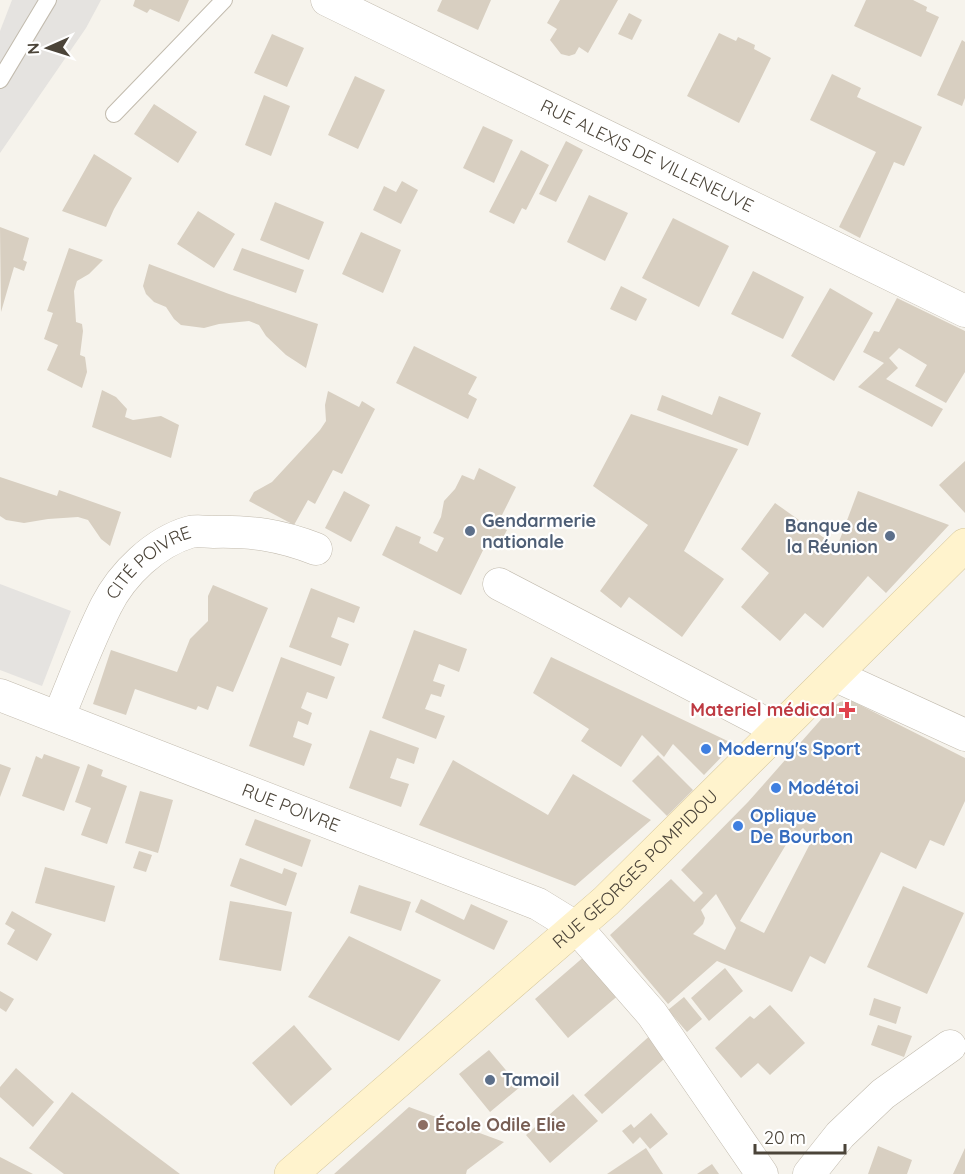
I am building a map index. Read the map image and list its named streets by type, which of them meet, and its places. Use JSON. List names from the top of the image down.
{
  "streets": {
    "main road": ["RUE GEORGES POMPIDOU"],
    "street": ["RUE ALEXIS DE VILLENEUVE", "CITÉ POIVRE", "RUE POIVRE"]
  },
  "crossings": [
    ["CITÉ POIVRE", "RUE POIVRE"],
    ["RUE POIVRE", "RUE GEORGES POMPIDOU"]
  ],
  "places": {
    "other": [
      "Gendarmerie nationale",
      "Banque de la Réunion",
      "Moderny's Sport",
      "Modétoi",
      "Oplique De Bourbon",
      "Tamoil",
      "École Odile Elie"
    ],
    "health": ["Materiel médical"]
  },
  "scale_bar": "20 m",
  "north": "left"
}
